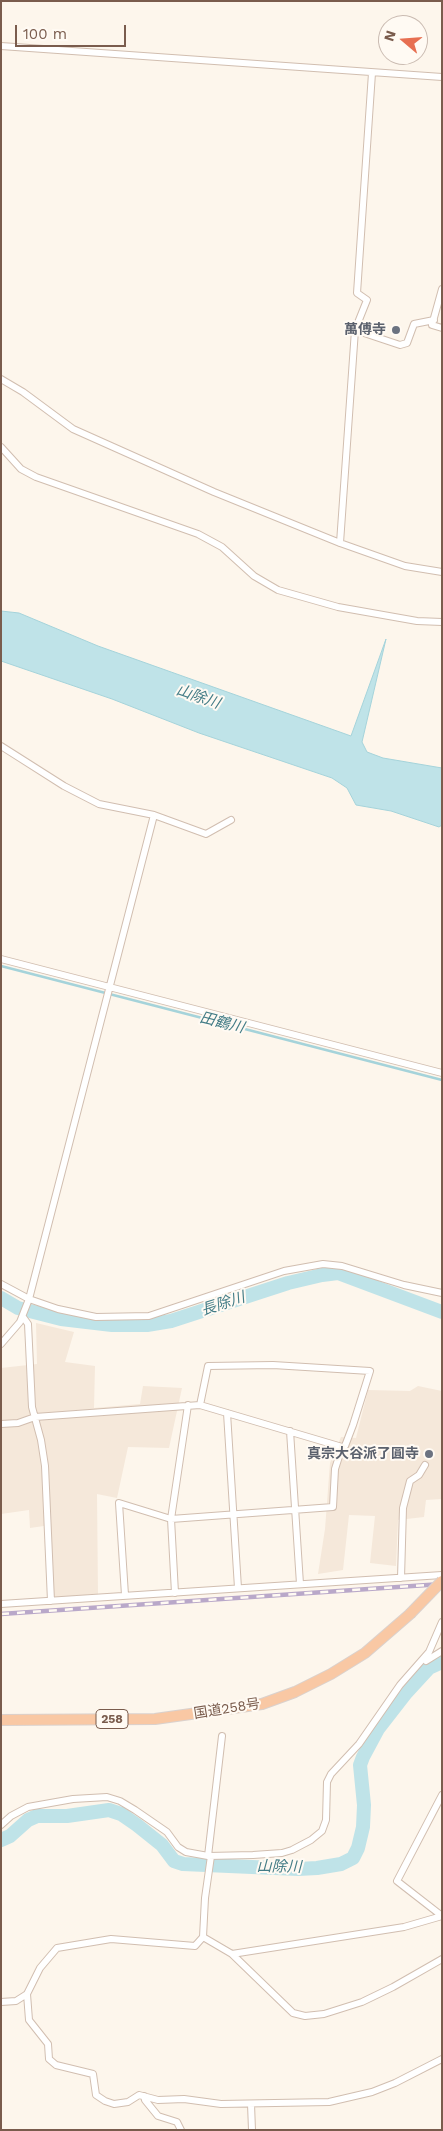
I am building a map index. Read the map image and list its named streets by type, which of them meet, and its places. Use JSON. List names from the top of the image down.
{
  "streets": {
    "highway": ["国道258号", "258"]
  },
  "water": ["山除川", "田鶴川", "長除川"],
  "places": ["萬傅寺", "真宗大谷派了圓寺"],
  "scale_bar": "100 m",
  "north": "left"
}
